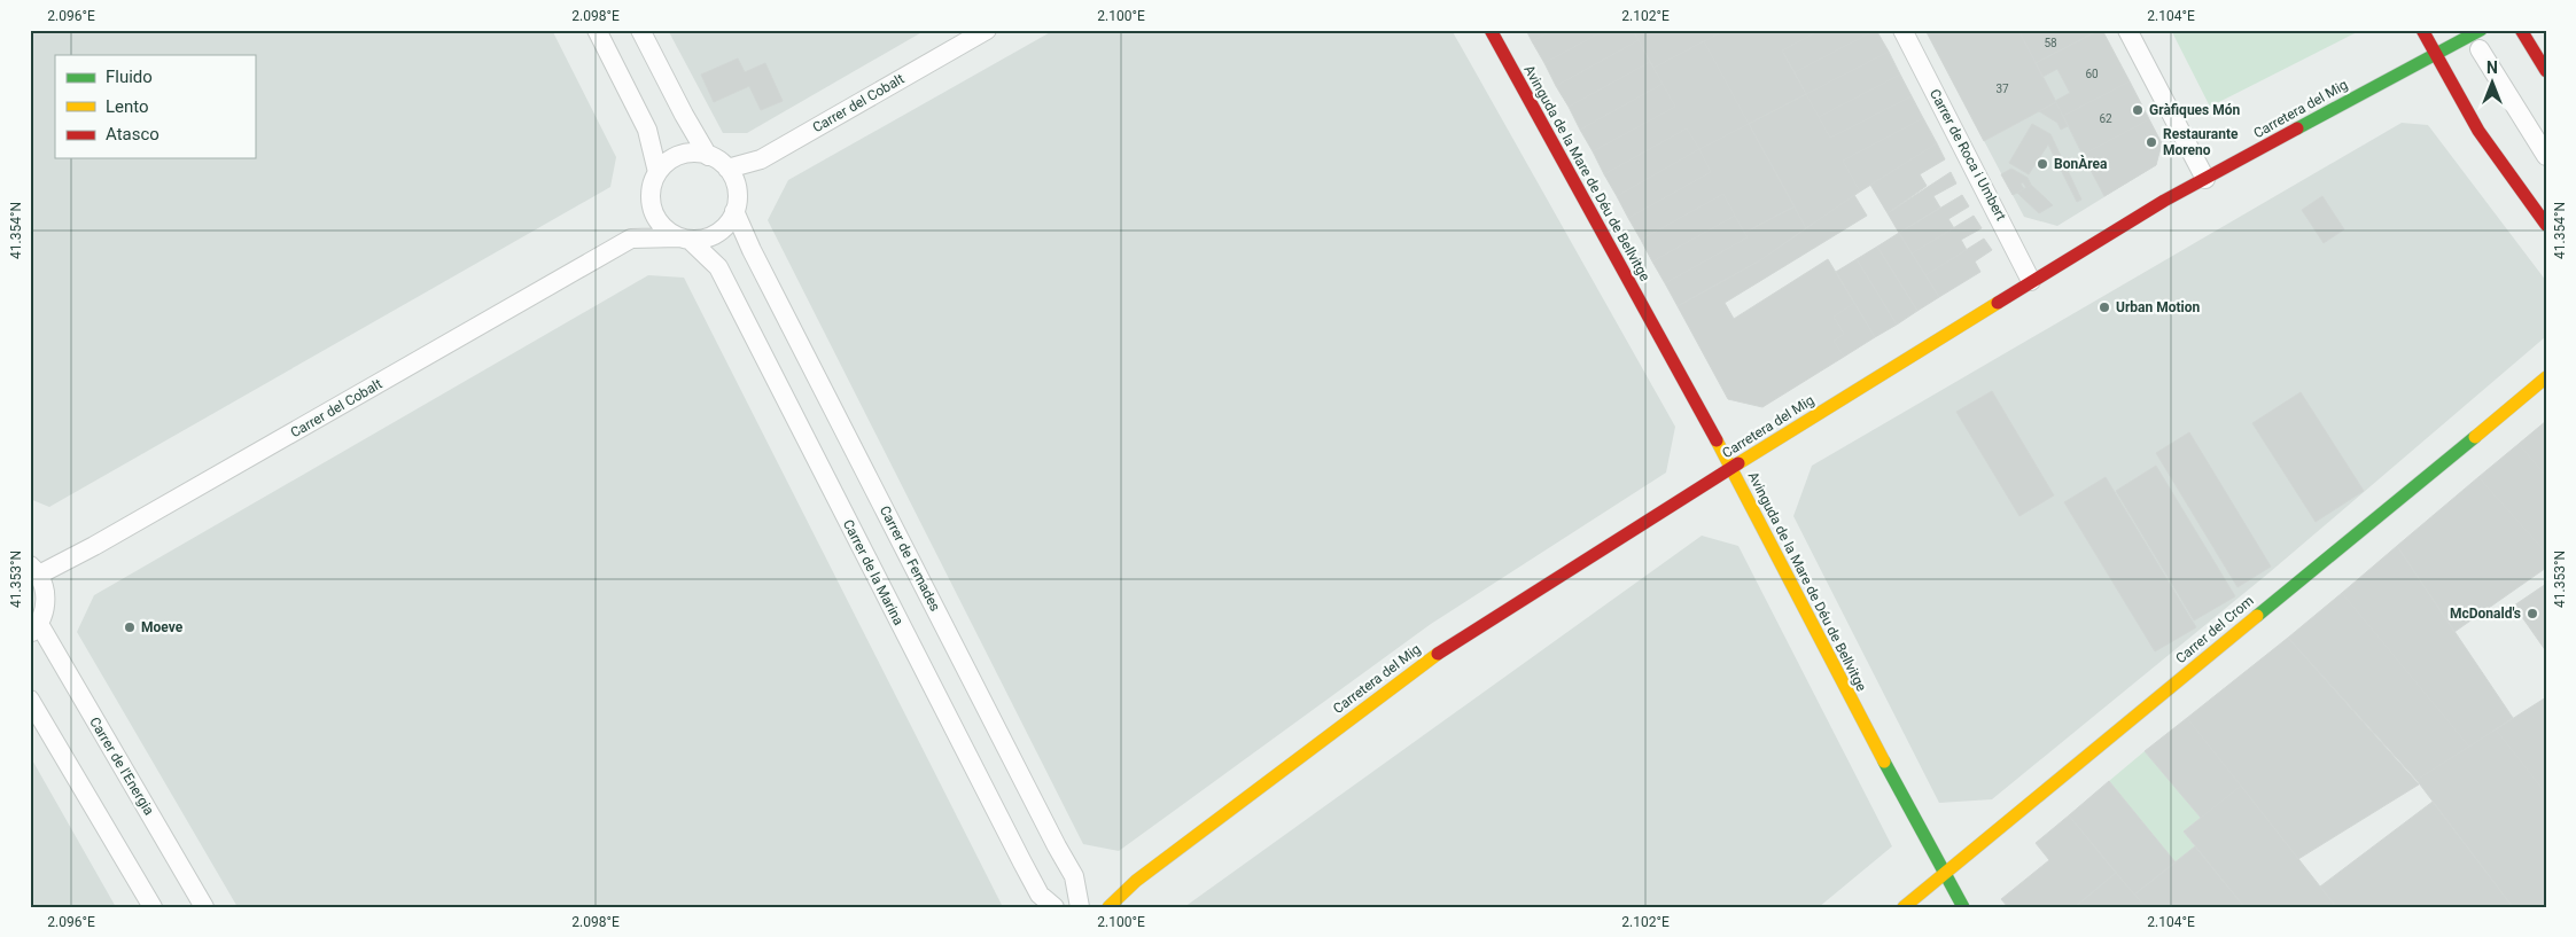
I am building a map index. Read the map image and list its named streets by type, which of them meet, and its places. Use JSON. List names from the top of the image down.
{
  "streets": {
    "street": [
      "Carrer del Cobalt",
      "Carretera del Mig",
      "Carrer de Roca i Umbert",
      "Avinguda de la Mare de Déu de Bellvitge",
      "Carrer de Femades",
      "Carrer de la Marina",
      "Carrer del Crom",
      "Carrer de l'Energia"
    ]
  },
  "crossings": [
    ["Carrer del Cobalt", "Carrer de Femades"],
    ["Carrer del Cobalt", "Carrer de la Marina"],
    ["Carretera del Mig", "Carrer de Roca i Umbert"],
    ["Carretera del Mig", "Avinguda de la Mare de Déu de Bellvitge"],
    ["Avinguda de la Mare de Déu de Bellvitge", "Carrer del Crom"],
    ["Carrer de Femades", "Carrer de la Marina"]
  ],
  "places": [
    "Gràfiques Món",
    "Restaurante Moreno",
    "BonÀrea",
    "Urban Motion",
    "McDonald's",
    "Moeve"
  ],
  "house_numbers": [
    "58",
    "60",
    "37",
    "62"
  ],
  "legend": ["Fluido", "Lento", "Atasco"],
  "north": "top",
  "coordinates": [
    "2.096°E",
    "2.098°E",
    "2.100°E",
    "2.102°E",
    "2.104°E",
    "41.354°N",
    "41.353°N"
  ]
}
